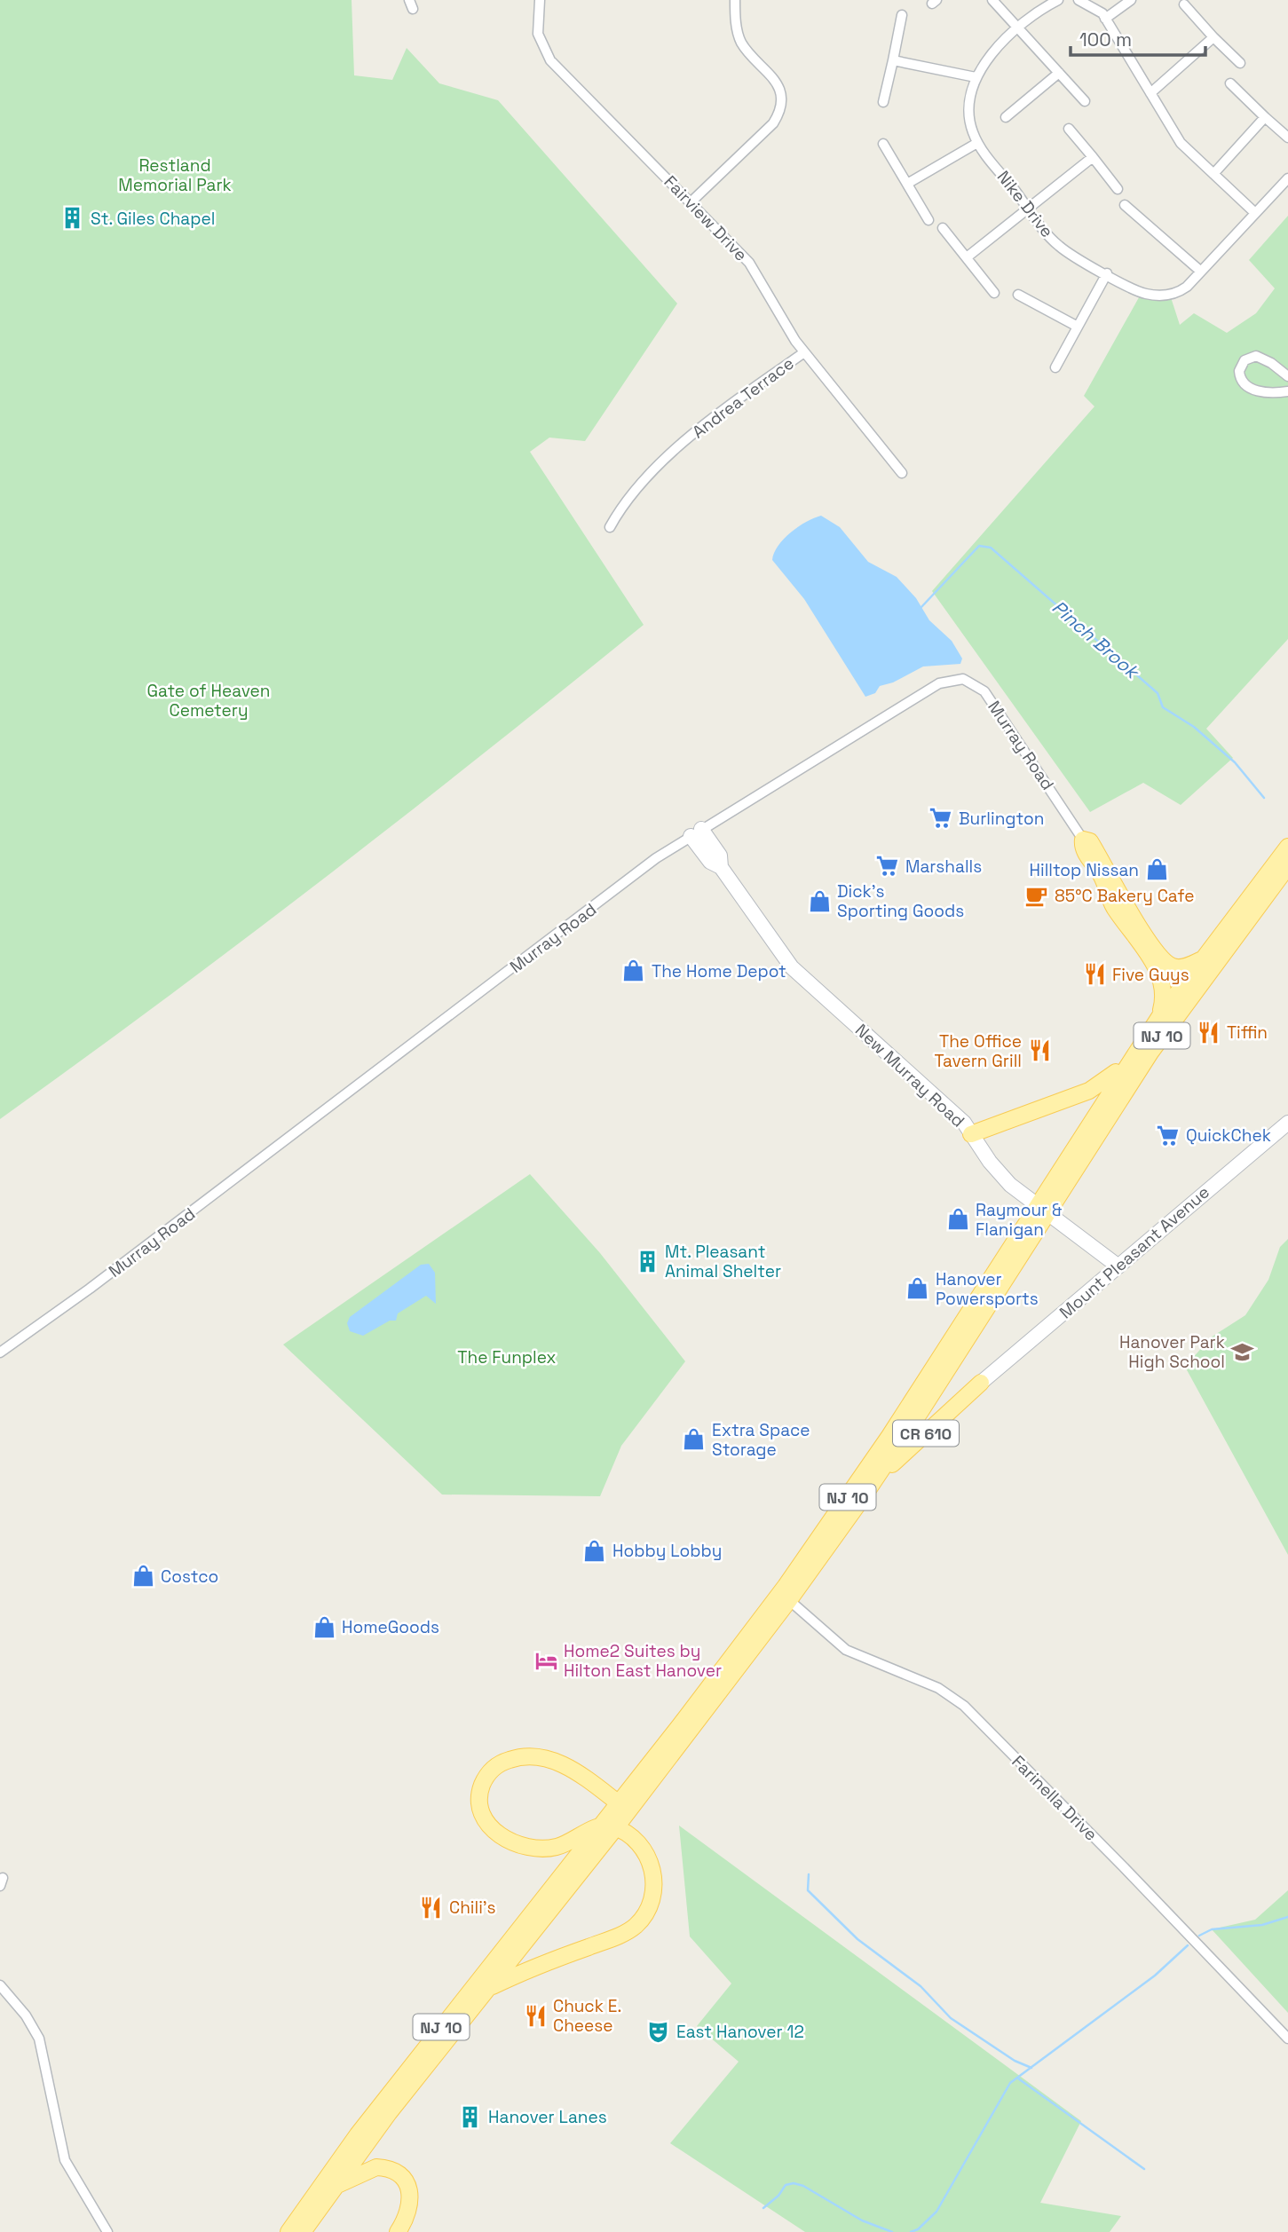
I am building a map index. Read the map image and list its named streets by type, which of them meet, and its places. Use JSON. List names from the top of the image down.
{
  "streets": {
    "main road": ["NJ 10", "CR 610"],
    "street": [
      "Nike Drive",
      "Fairview Drive",
      "Andrea Terrace",
      "Murray Road",
      "New Murray Road",
      "Mount Pleasant Avenue",
      "Farinella Drive"
    ]
  },
  "crossings": [
    ["Fairview Drive", "Andrea Terrace"],
    ["Murray Road", "New Murray Road"],
    ["NJ 10", "New Murray Road"],
    ["NJ 10", "CR 610"],
    ["NJ 10", "Farinella Drive"],
    ["New Murray Road", "Mount Pleasant Avenue"],
    ["Mount Pleasant Avenue", "CR 610"]
  ],
  "water": ["Pinch Brook"],
  "parks": ["Restland Memorial Park", "Gate of Heaven Cemetery", "The Funplex"],
  "places": {
    "building": ["St. Giles Chapel", "Mt. Pleasant Animal Shelter", "Hanover Lanes"],
    "supermarket": ["Burlington", "Marshalls", "QuickChek"],
    "shop": [
      "Hilltop Nissan",
      "Dick's Sporting Goods",
      "The Home Depot",
      "Raymour & Flanigan",
      "Hanover Powersports",
      "Extra Space Storage",
      "Hobby Lobby",
      "Costco",
      "HomeGoods"
    ],
    "cafe": ["85°C Bakery Cafe"],
    "restaurant": [
      "Five Guys",
      "Tiffin",
      "The Office Tavern Grill",
      "Chili's",
      "Chuck E. Cheese"
    ],
    "school or university": ["Hanover Park High School"],
    "hotel": ["Home2 Suites by Hilton East Hanover"],
    "theatre": ["East Hanover 12"]
  },
  "scale_bar": "100 m"
}
